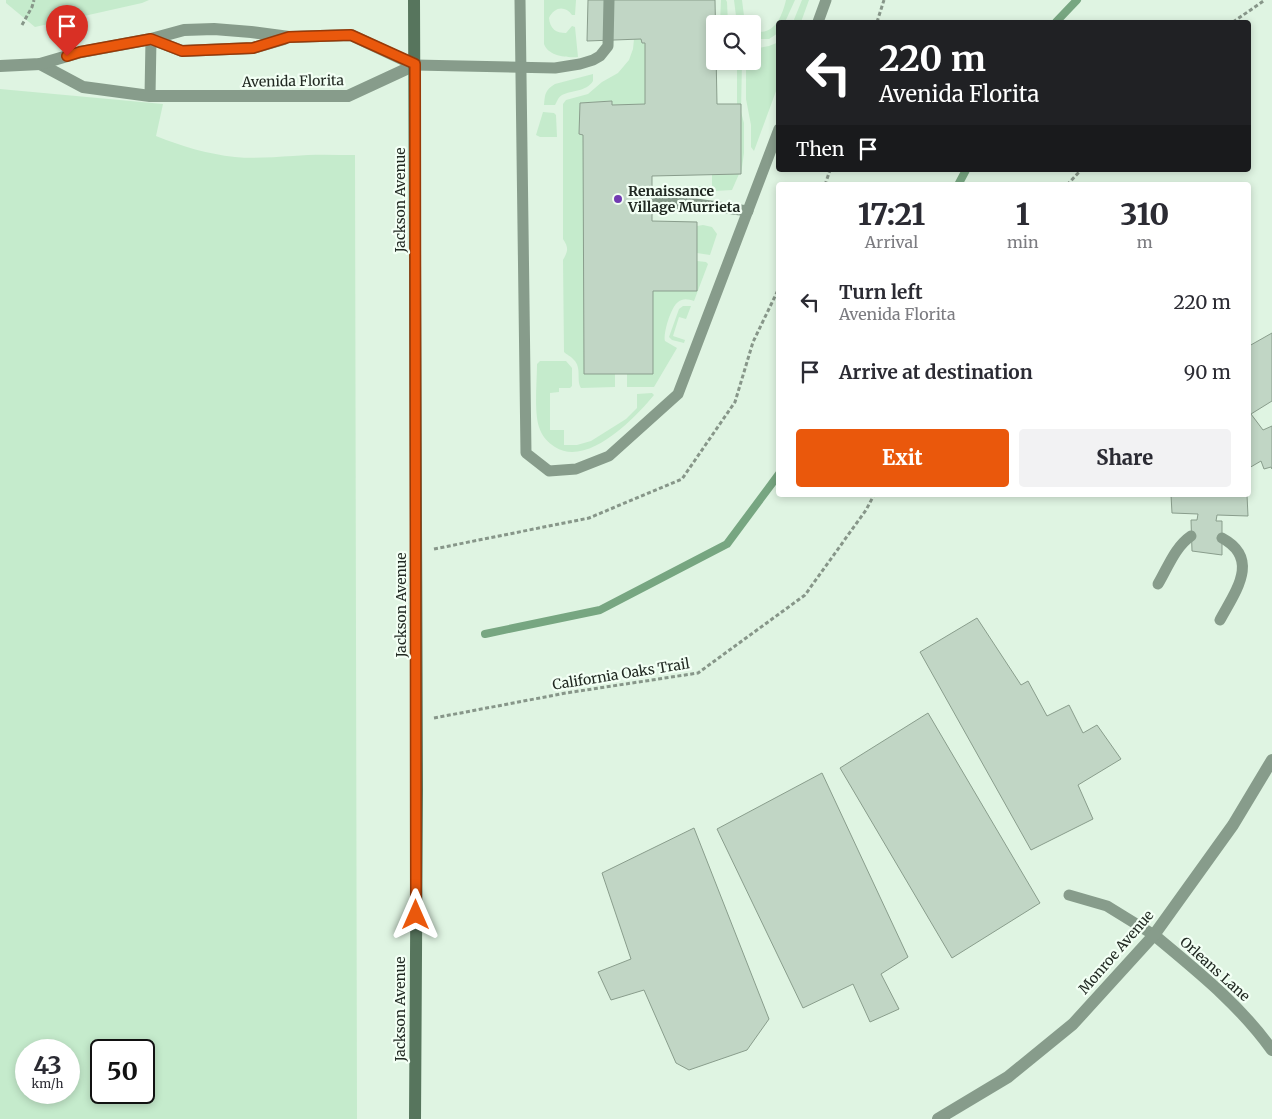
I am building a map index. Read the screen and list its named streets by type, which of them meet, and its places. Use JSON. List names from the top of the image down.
{
  "streets": {
    "main road": ["Jackson Avenue"],
    "street": ["Avenida Florita", "Monroe Avenue", "Orleans Lane"],
    "path": ["California Oaks Trail"]
  },
  "crossings": [
    ["Avenida Florita", "Jackson Avenue"],
    ["Jackson Avenue", "California Oaks Trail"],
    ["Monroe Avenue", "Orleans Lane"]
  ],
  "places": ["Renaissance Village Murrieta"],
  "page": {
    "turn": ["220 m", "Avenida Florita"],
    "then": "Then",
    "eta": [
      "17:21",
      "Arrival",
      "1",
      "min",
      "310",
      "m"
    ],
    "list": [
      {
        "name": "Turn left",
        "note": "Avenida Florita",
        "value": "220 m"
      },
      {
        "name": "Arrive at destination",
        "value": "90 m"
      }
    ],
    "buttons": ["Exit", "Share"],
    "speed": "43 km/h",
    "limit": "50"
  }
}
